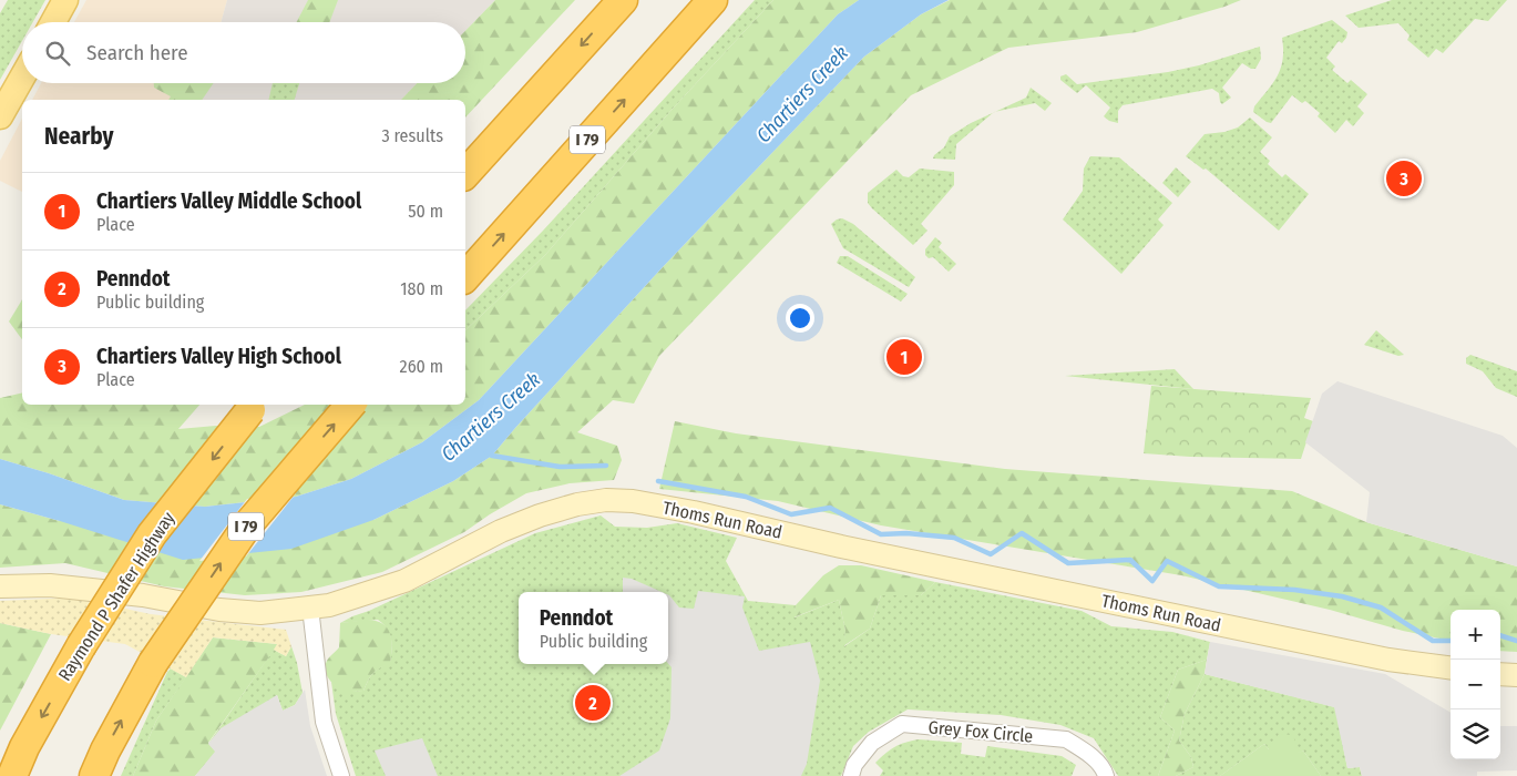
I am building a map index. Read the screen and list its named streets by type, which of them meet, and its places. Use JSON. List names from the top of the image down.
{
  "streets": {
    "highway": ["I 79", "Raymond P Shafer Highway"],
    "street": ["Thoms Run Road", "Grey Fox Circle"]
  },
  "water": ["Chartiers Creek"],
  "page": {
    "search": "Search here",
    "heading": ["Nearby", "3 results"],
    "pins": ["3", "1", "2"],
    "list": [
      {
        "mark": "1",
        "name": "Chartiers Valley Middle School",
        "note": "Place",
        "value": "50 m"
      },
      {
        "mark": "2",
        "name": "Penndot",
        "note": "Public building",
        "value": "180 m"
      },
      {
        "mark": "3",
        "name": "Chartiers Valley High School",
        "note": "Place",
        "value": "260 m"
      }
    ],
    "popup": ["Penndot", "Public building"],
    "map_buttons": ["+", "−"]
  }
}
